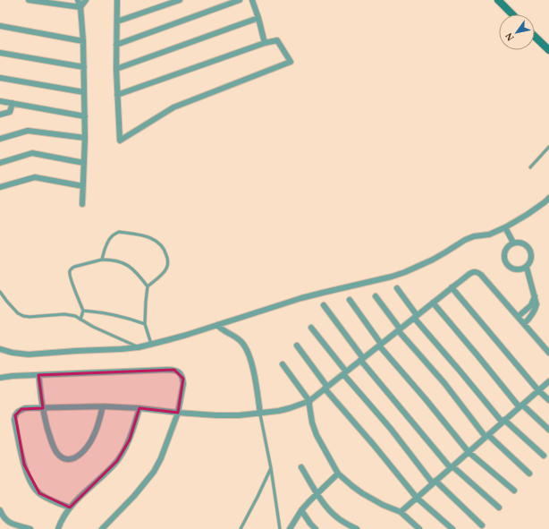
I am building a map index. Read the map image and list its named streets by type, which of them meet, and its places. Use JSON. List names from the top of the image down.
{
  "north": "bottom left"
}
